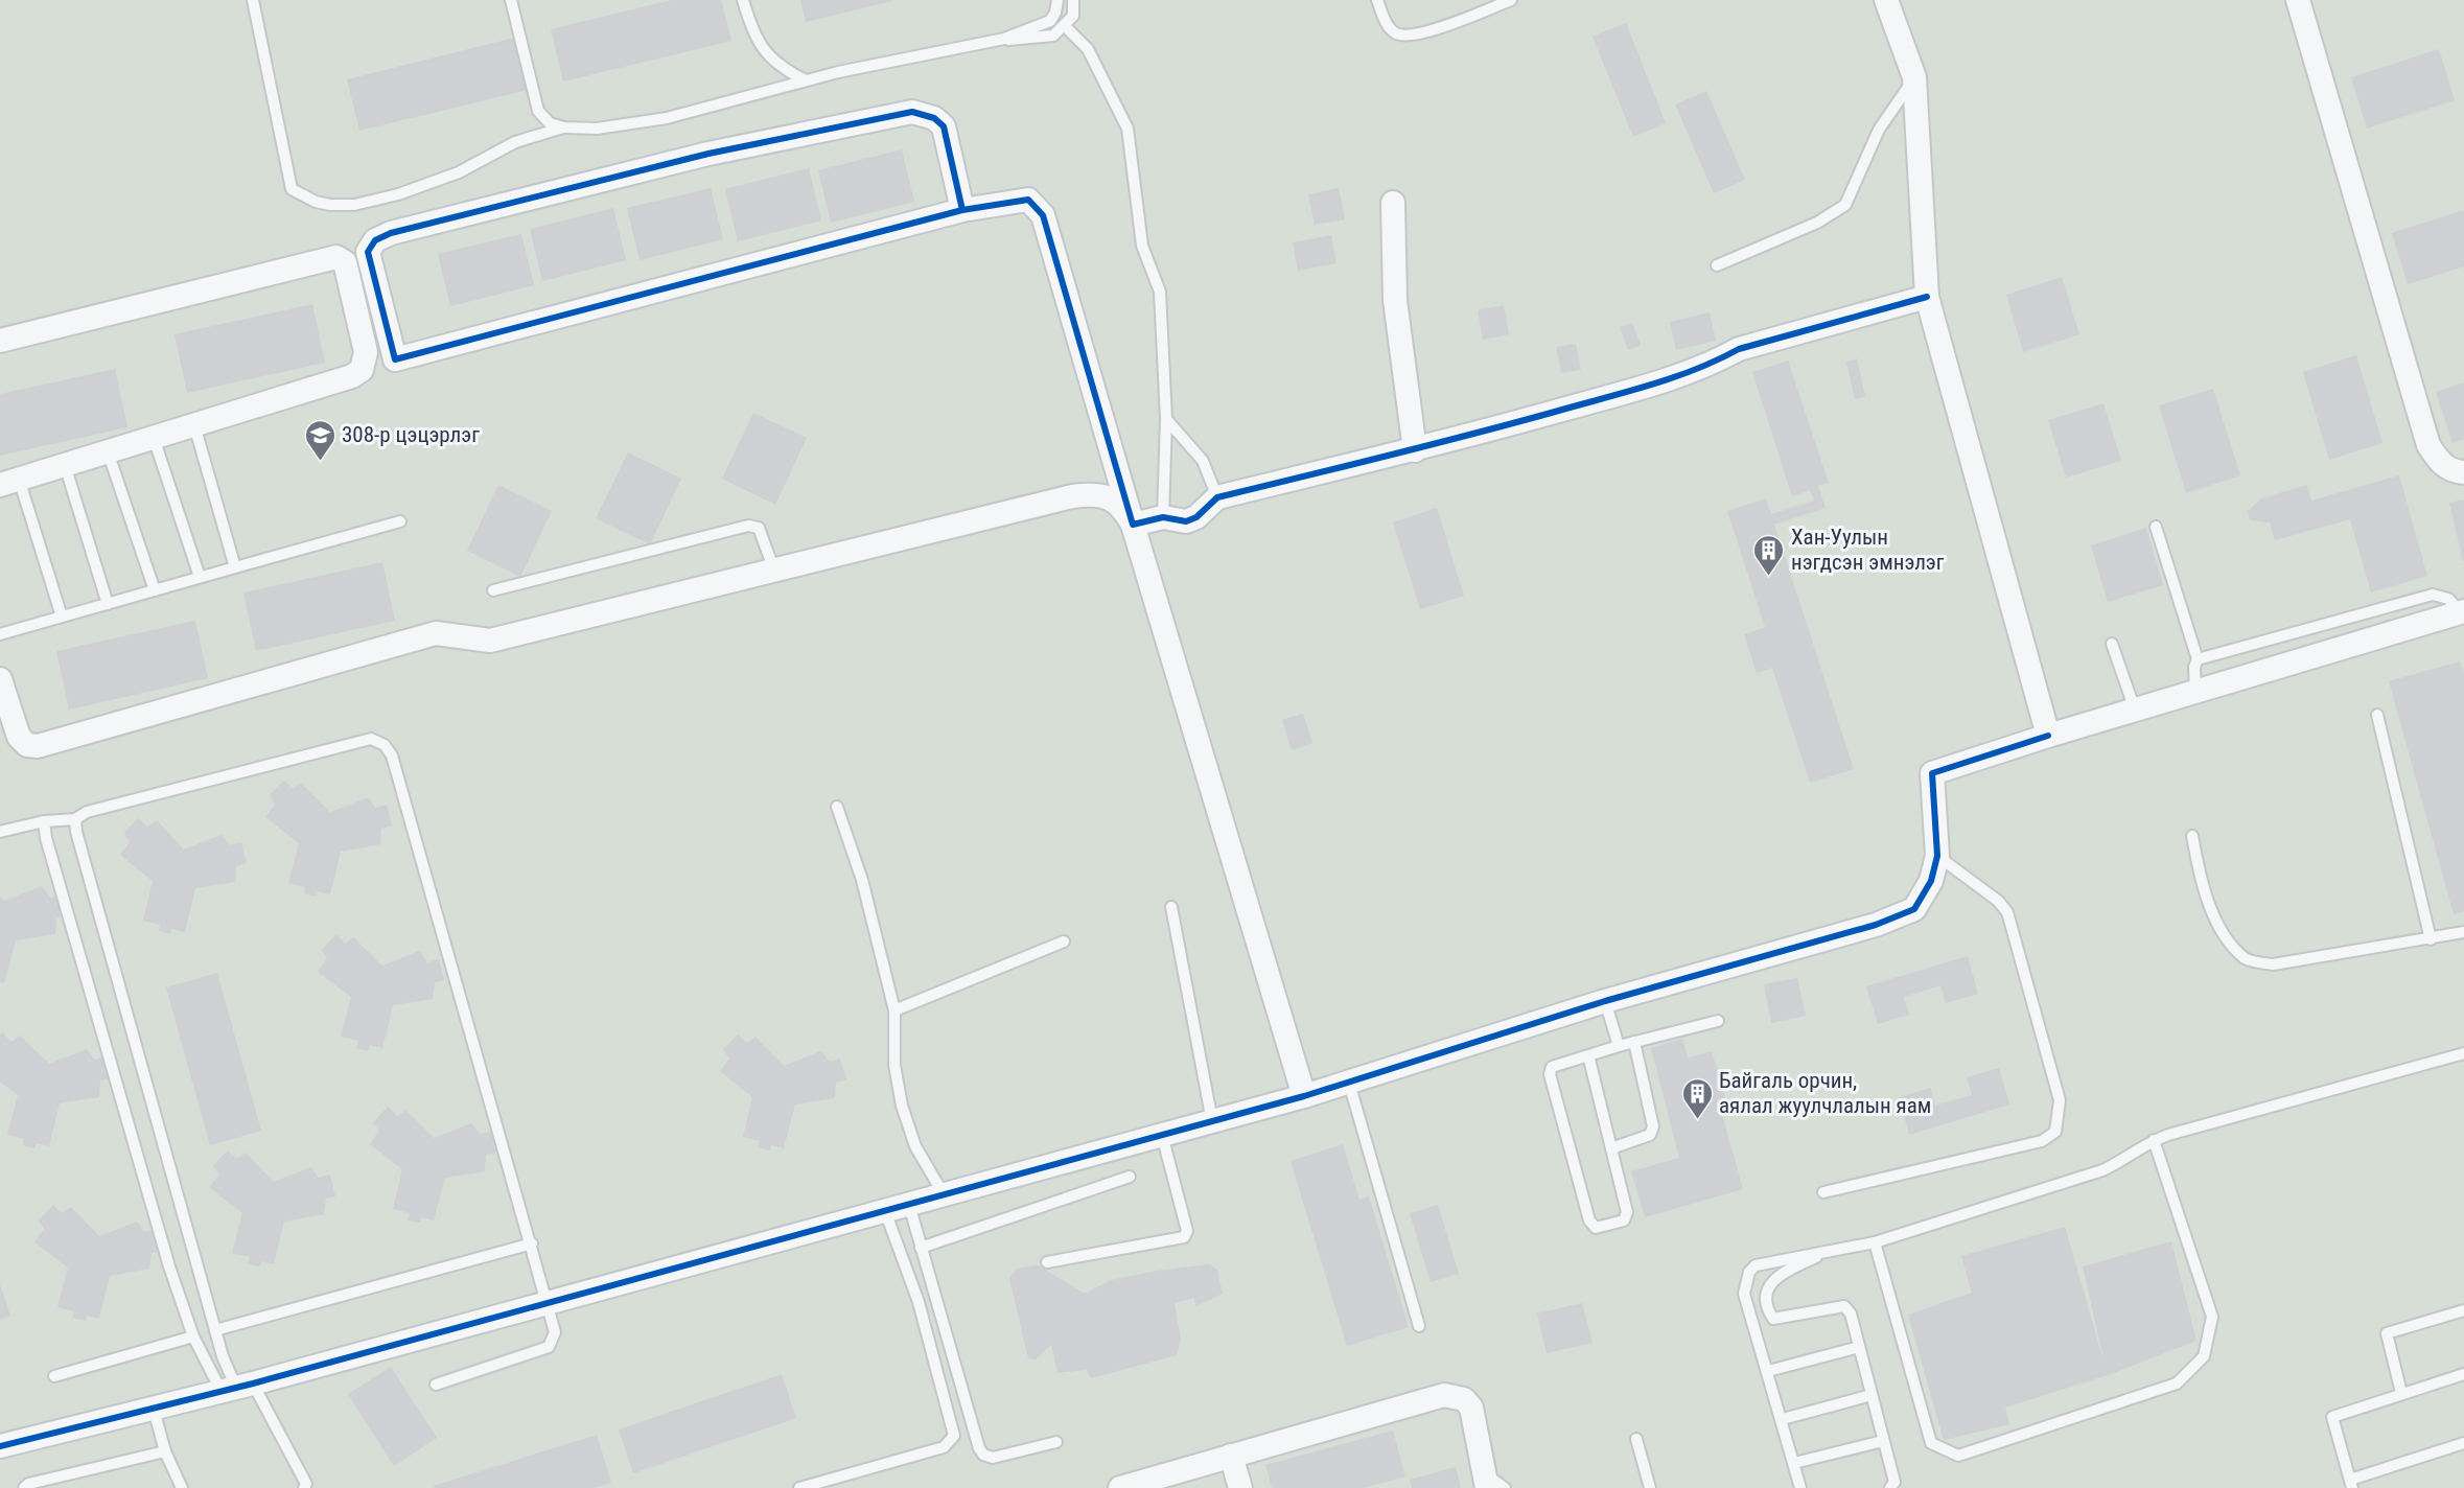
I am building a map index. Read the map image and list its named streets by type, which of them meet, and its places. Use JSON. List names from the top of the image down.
{
  "places": {
    "school or university": ["308-р цэцэрлэг"],
    "building": ["Хан-Уулын нэгдсэн эмнэлэг", "Байгаль орчин, аялал жуулчлалын яам"]
  }
}
